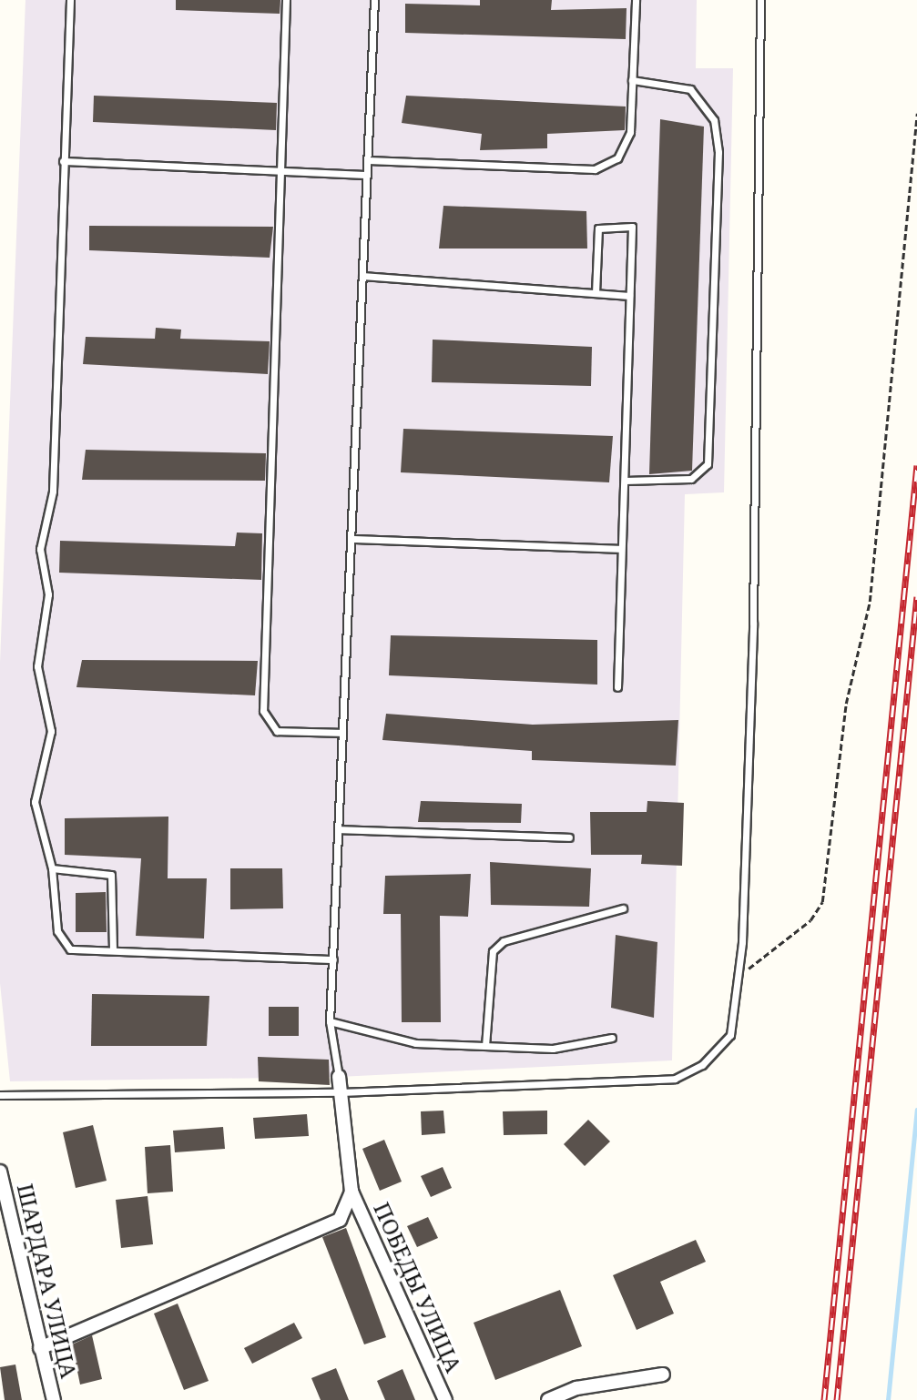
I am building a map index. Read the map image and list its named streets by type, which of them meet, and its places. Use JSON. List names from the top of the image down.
{
  "streets": {
    "street": ["ШАРДАРА УЛИЦА", "ПОБЕДЫ УЛИЦА"]
  }
}
